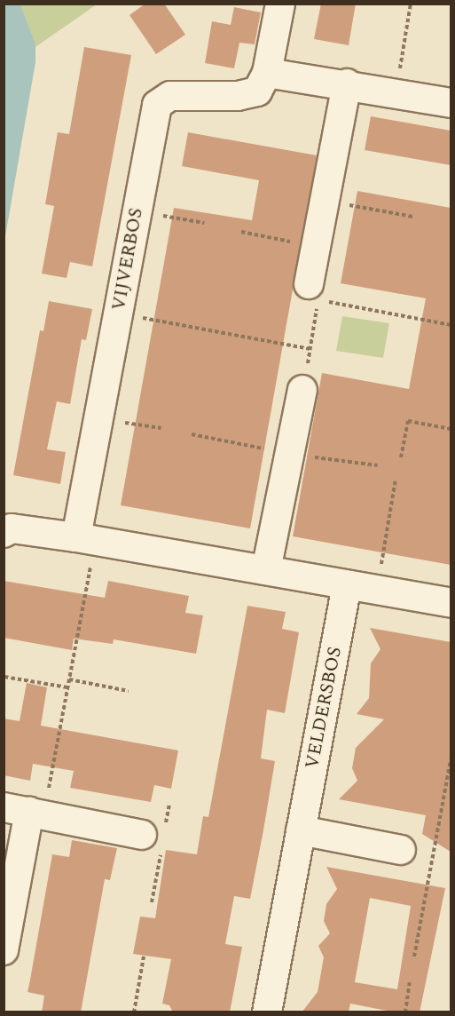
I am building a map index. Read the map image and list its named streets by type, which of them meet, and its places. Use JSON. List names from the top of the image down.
{
  "streets": {
    "street": ["VIJVERBOS", "VELDERSBOS"]
  }
}
